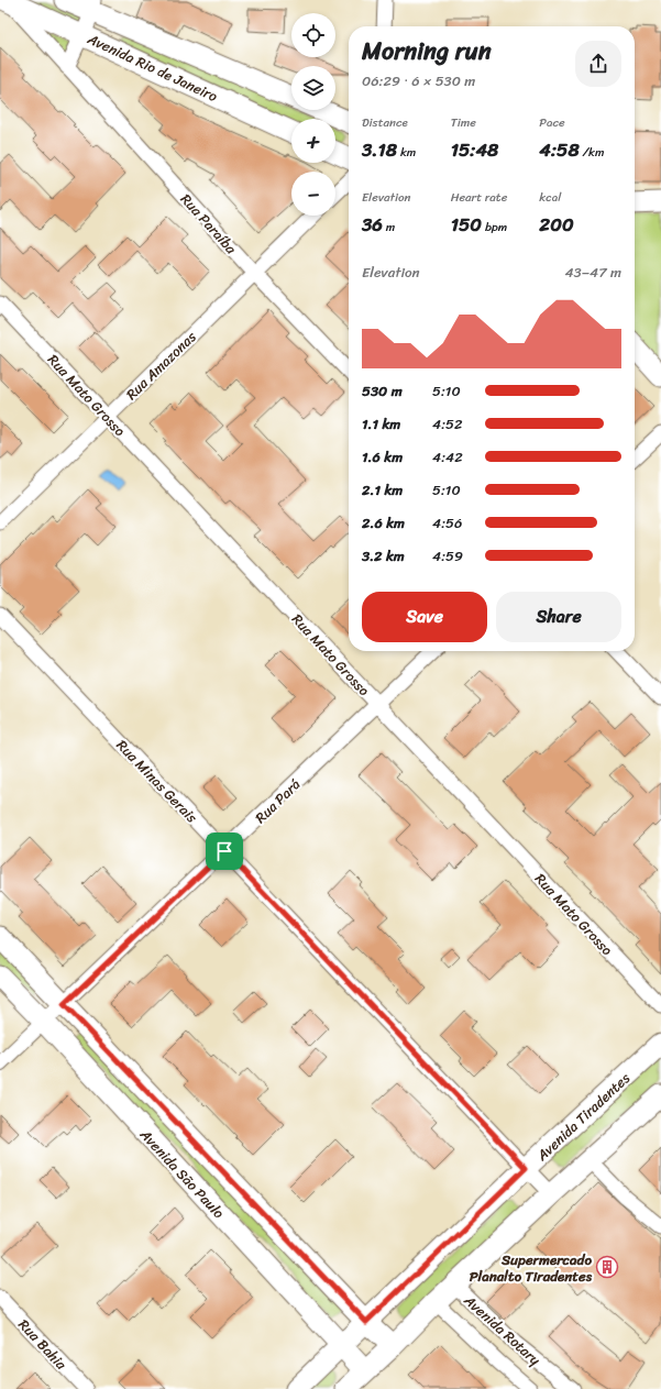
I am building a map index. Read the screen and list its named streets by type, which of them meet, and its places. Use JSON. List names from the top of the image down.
{
  "streets": {
    "street": [
      "Avenida Rio de Janeiro",
      "Rua Paraíba",
      "Rua Amazonas",
      "Rua Mato Grosso",
      "Rua Minas Gerais",
      "Rua Pará",
      "Avenida Tiradentes",
      "Avenida São Paulo",
      "Avenida Rotary",
      "Rua Bahia"
    ]
  },
  "crossings": [
    ["Avenida Rio de Janeiro", "Rua Paraíba"],
    ["Rua Paraíba", "Rua Amazonas"],
    ["Rua Amazonas", "Rua Mato Grosso"],
    ["Rua Mato Grosso", "Rua Pará"],
    ["Rua Minas Gerais", "Rua Pará"],
    ["Rua Minas Gerais", "Avenida Tiradentes"],
    ["Rua Pará", "Avenida São Paulo"],
    ["Avenida Tiradentes", "Avenida São Paulo"]
  ],
  "places": {
    "building": ["Supermercado Planalto Tiradentes"]
  },
  "page": {
    "map_buttons": ["+", "−"],
    "heading": ["Morning run", "06:29 · 6 × 530 m"],
    "stats": [
      ["Distance", "3.18 km"],
      ["Time", "15:48"],
      ["Pace", "4:58 /km"],
      ["Elevation", "36 m"],
      ["Heart rate", "150 bpm"],
      ["kcal", "200"]
    ],
    "chart": ["Elevation", "43–47 m"],
    "list": [
      {
        "name": "530 m",
        "note": "5:10"
      },
      {
        "name": "1.1 km",
        "note": "4:52"
      },
      {
        "name": "1.6 km",
        "note": "4:42"
      },
      {
        "name": "2.1 km",
        "note": "5:10"
      },
      {
        "name": "2.6 km",
        "note": "4:56"
      },
      {
        "name": "3.2 km",
        "note": "4:59"
      }
    ],
    "buttons": ["Save", "Share"]
  }
}
